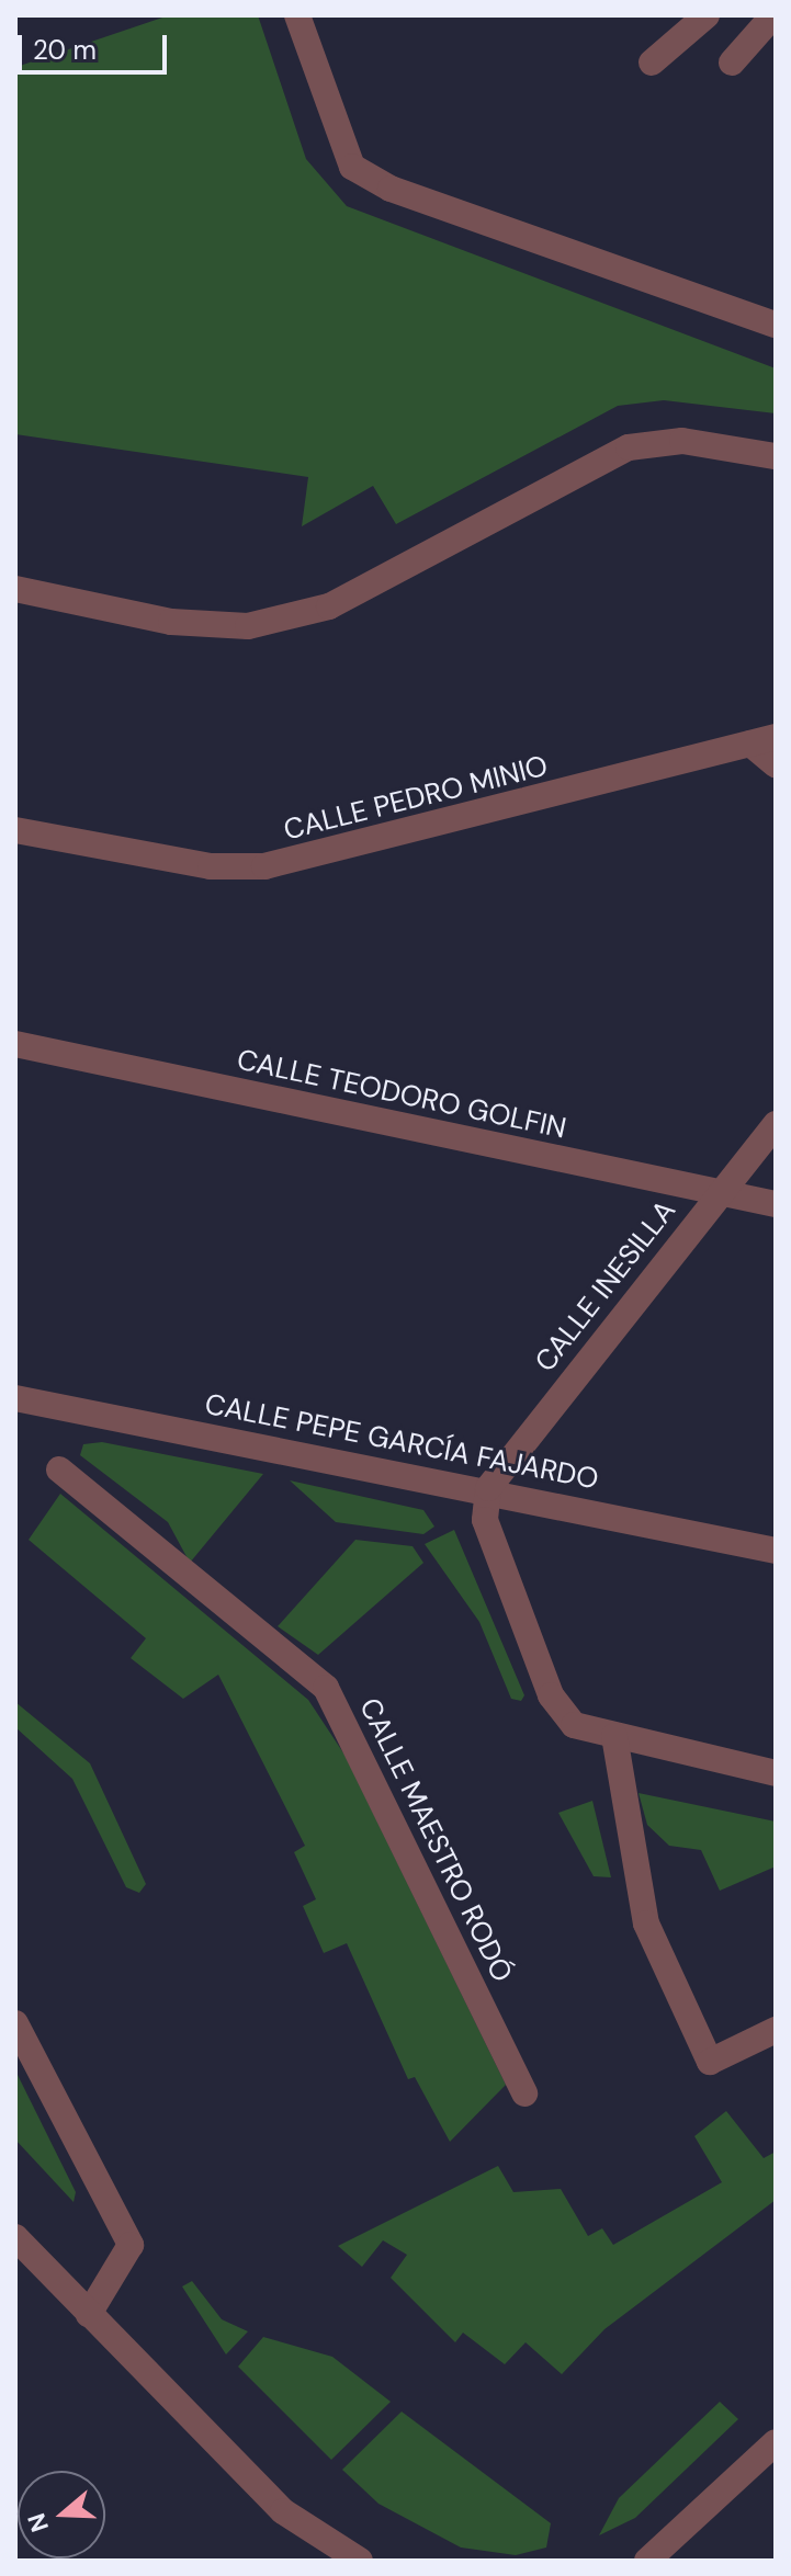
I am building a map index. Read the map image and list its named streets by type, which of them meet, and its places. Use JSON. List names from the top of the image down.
{
  "streets": {
    "street": [
      "CALLE PEDRO MINIO",
      "CALLE TEODORO GOLFIN",
      "CALLE INESILLA",
      "CALLE PEPE GARCÍA FAJARDO",
      "CALLE MAESTRO RODÓ"
    ]
  },
  "crossings": [
    ["CALLE TEODORO GOLFIN", "CALLE INESILLA"],
    ["CALLE INESILLA", "CALLE PEPE GARCÍA FAJARDO"]
  ],
  "scale_bar": "20 m",
  "north": "left"
}
